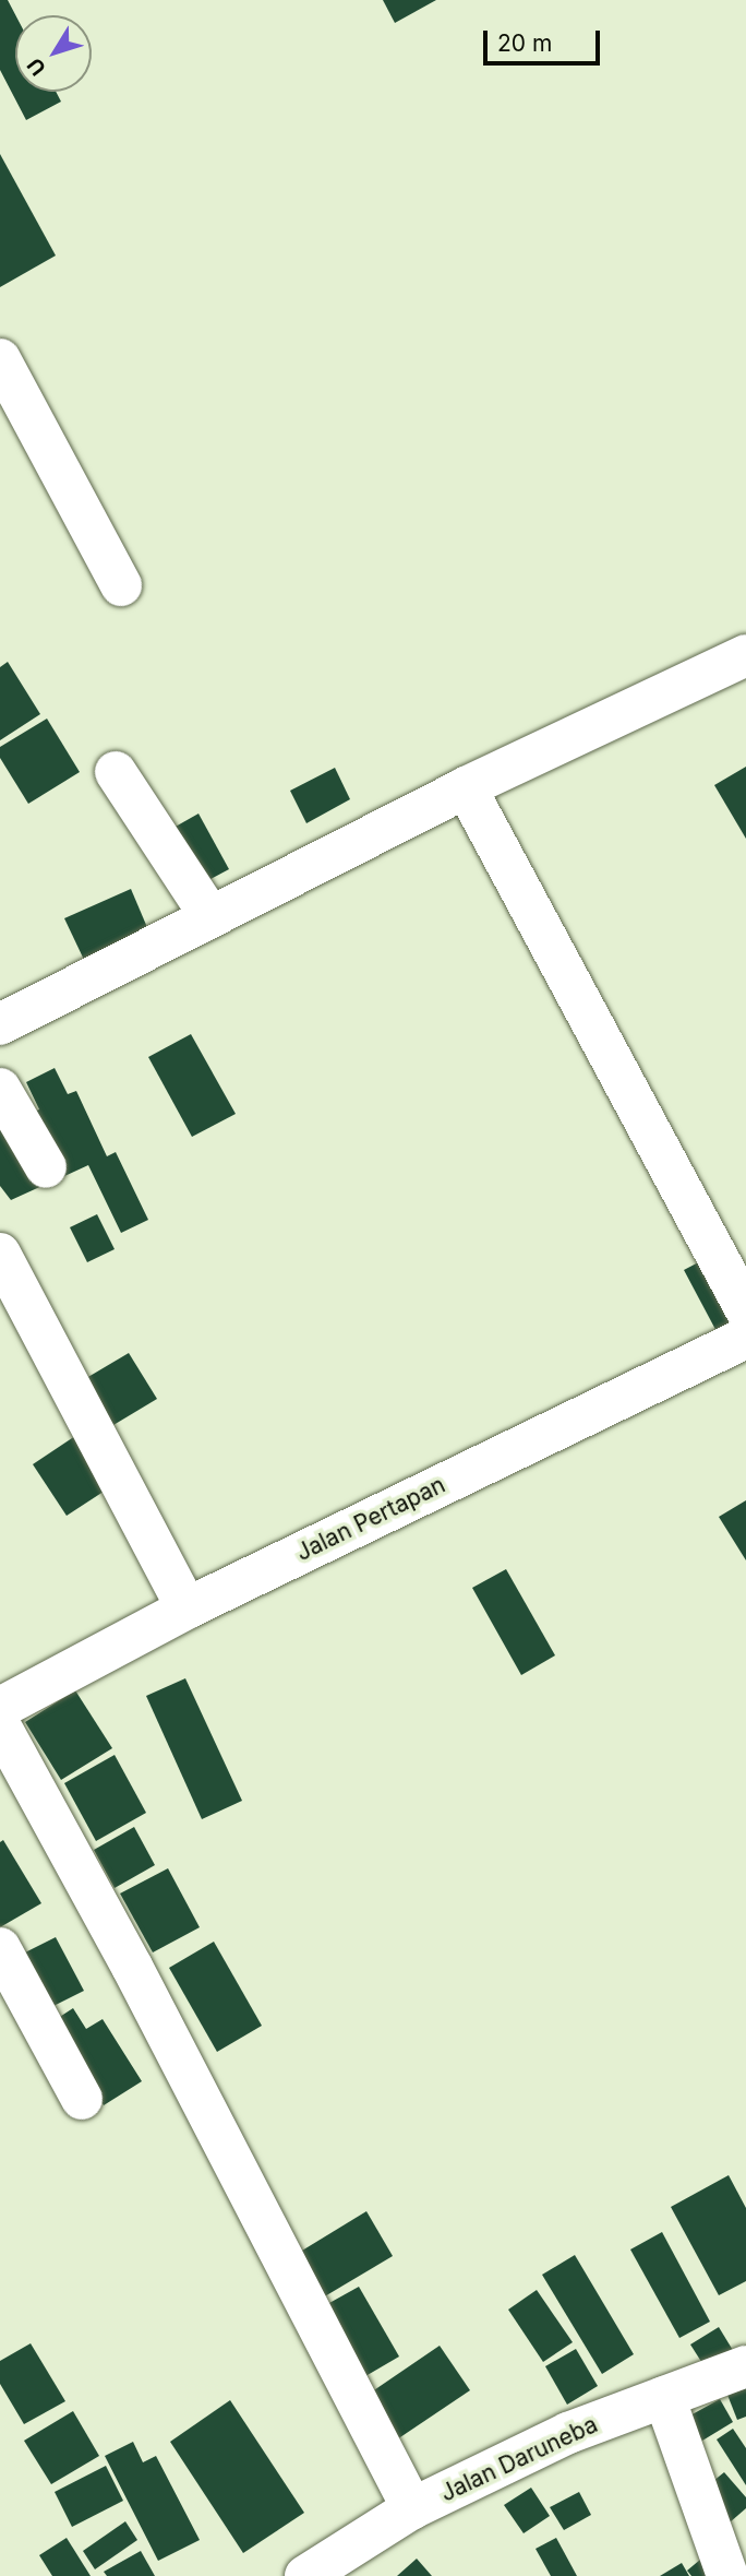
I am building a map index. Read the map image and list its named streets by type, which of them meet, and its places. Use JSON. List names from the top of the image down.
{
  "streets": {
    "street": ["Jalan Pertapan", "Jalan Daruneba"]
  },
  "scale_bar": "20 m",
  "north": "bottom left"
}
